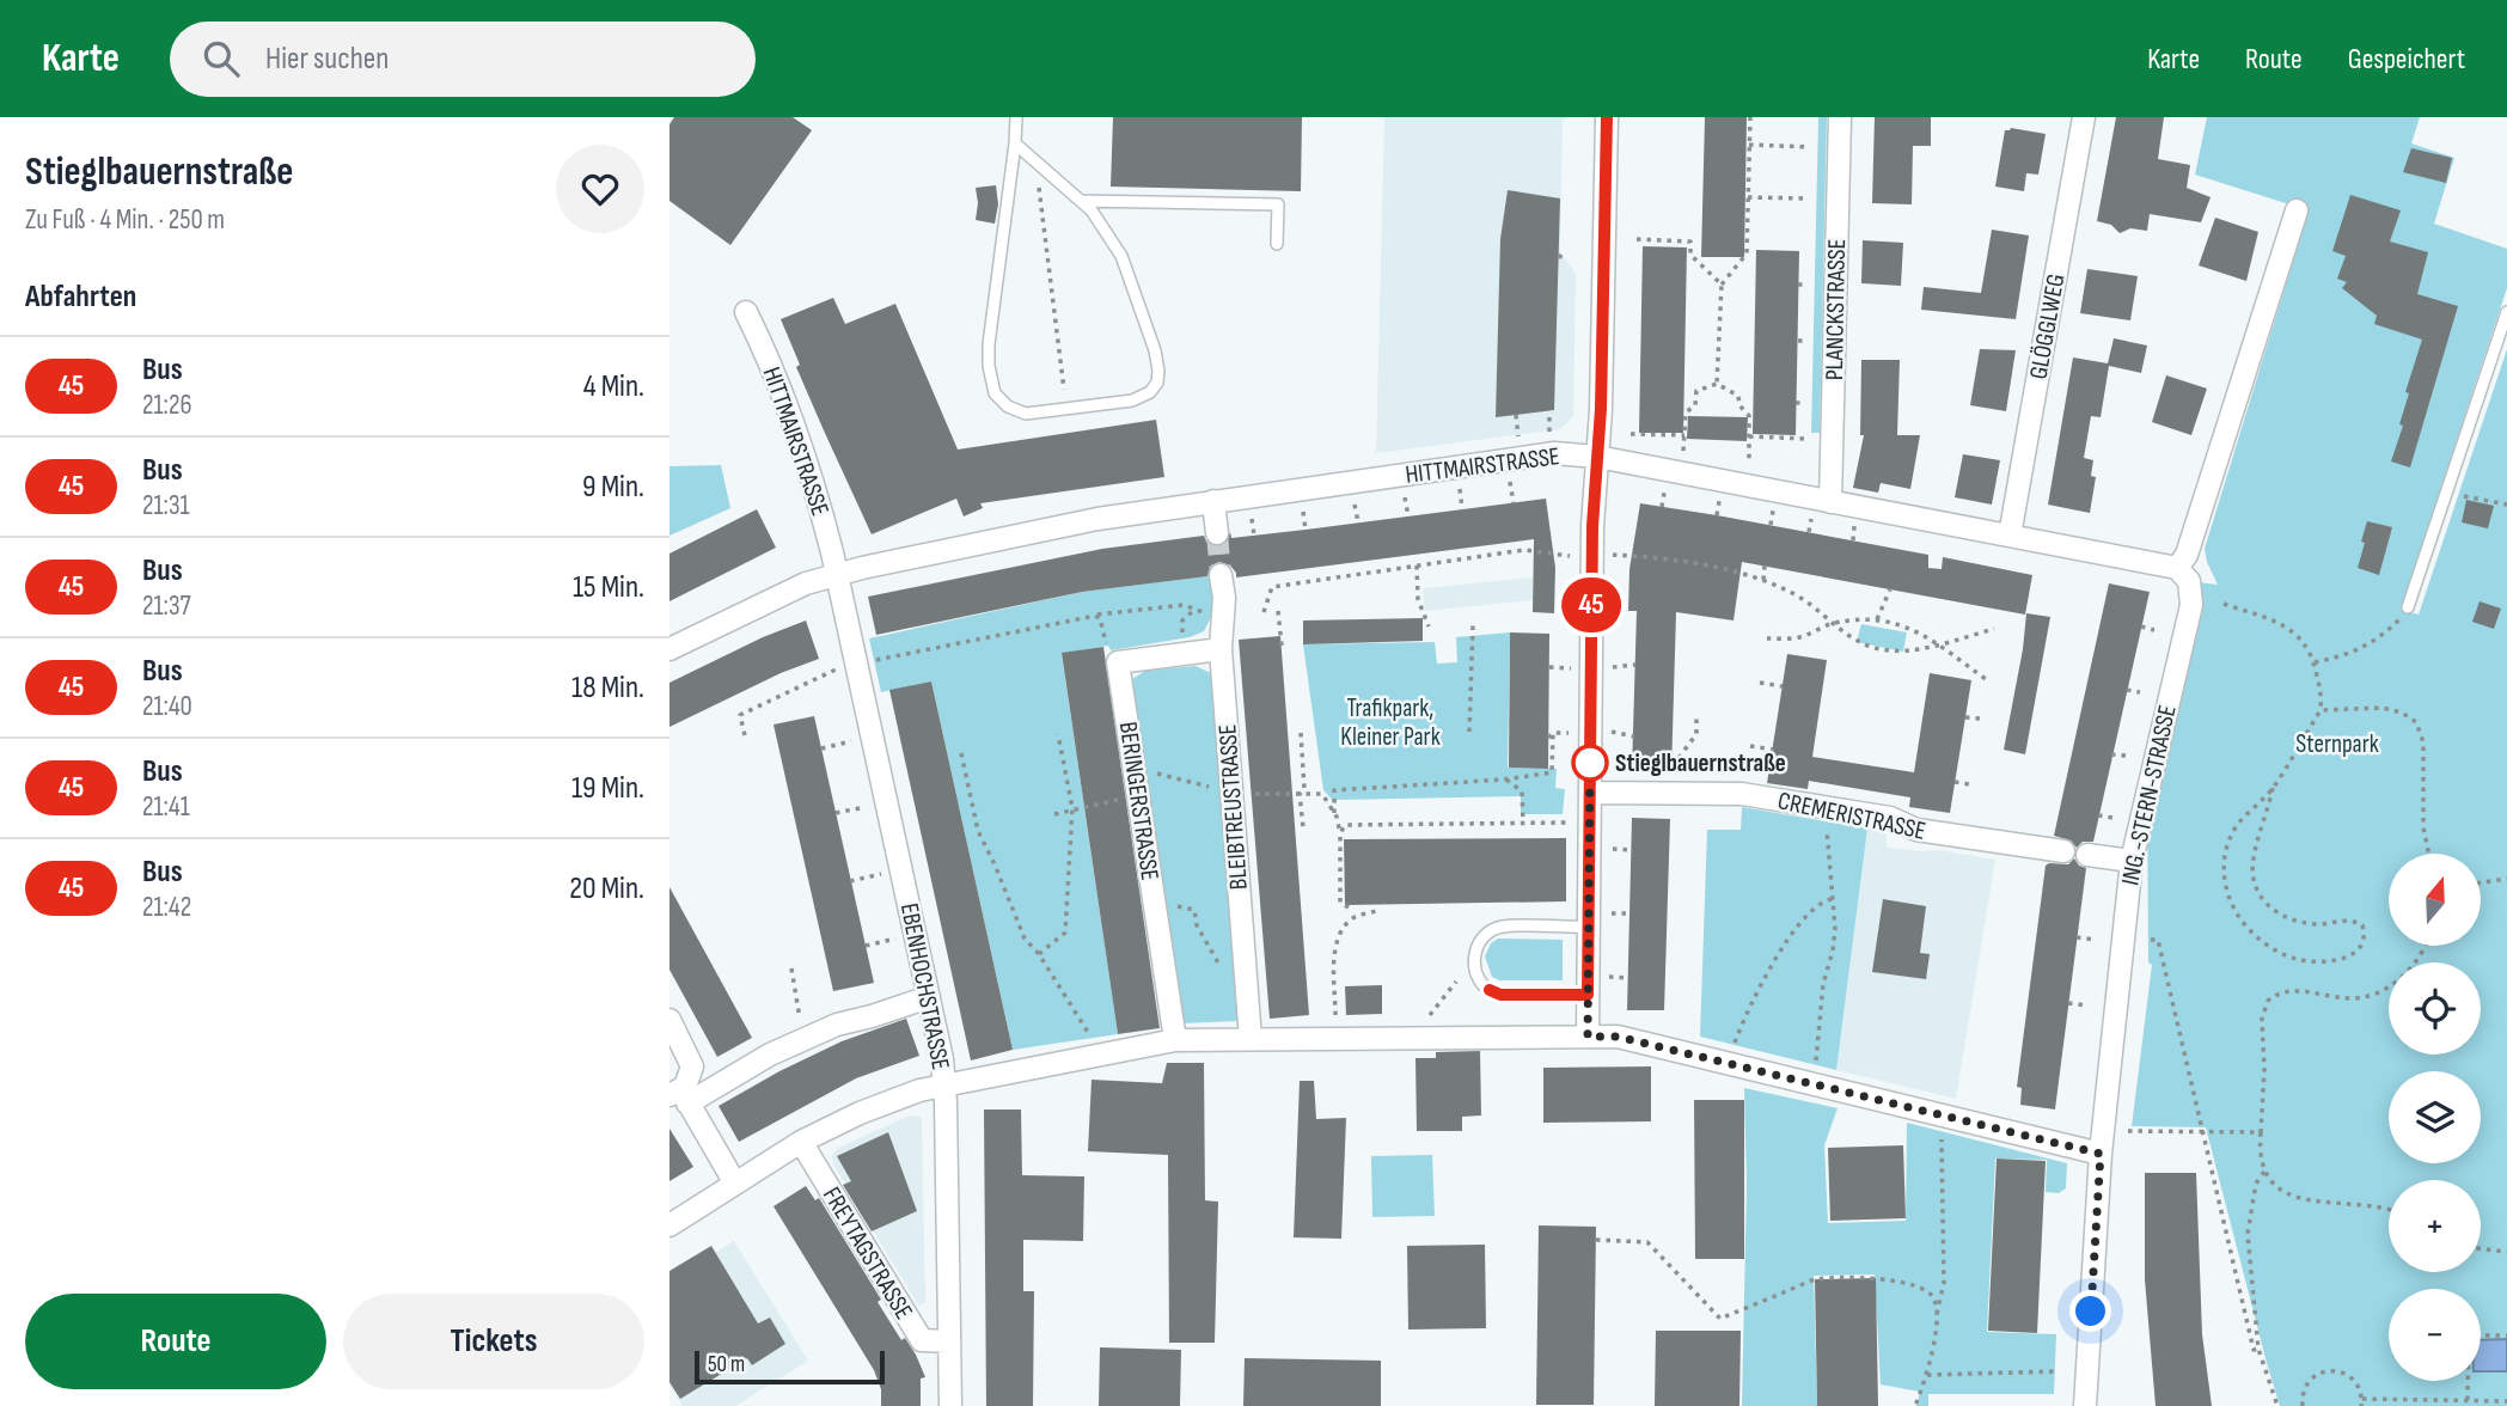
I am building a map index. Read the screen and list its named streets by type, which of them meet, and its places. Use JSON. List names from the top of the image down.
{
  "streets": {
    "street": [
      "PLANCKSTRASSE",
      "GLÖGGLWEG",
      "HITTMAIRSTRASSE",
      "ING.-STERN-STRASSE",
      "BERINGERSTRASSE",
      "BLEIBTREUSTRASSE",
      "CREMERISTRASSE",
      "EBENHOCHSTRASSE",
      "FREYTAGSTRASSE"
    ]
  },
  "crossings": [
    ["PLANCKSTRASSE", "HITTMAIRSTRASSE"],
    ["GLÖGGLWEG", "HITTMAIRSTRASSE"],
    ["HITTMAIRSTRASSE", "ING.-STERN-STRASSE"],
    ["HITTMAIRSTRASSE", "EBENHOCHSTRASSE"],
    ["BERINGERSTRASSE", "BLEIBTREUSTRASSE"],
    ["EBENHOCHSTRASSE", "FREYTAGSTRASSE"]
  ],
  "parks": ["Trafikpark, Kleiner Park", "Sternpark"],
  "places": ["Stieglbauernstraße"],
  "lines": ["bus line 45"],
  "scale_bar": "50 m",
  "north": "top",
  "page": {
    "header": "Karte",
    "search": "Hier suchen",
    "nav": ["Karte", "Route", "Gespeichert"],
    "heading": [
      ["Stieglbauernstraße", "Zu Fuß · 4 Min. · 250 m"],
      "Abfahrten"
    ],
    "on_map": "45",
    "list": [
      {
        "mark": "45",
        "name": "Bus",
        "note": "21:26",
        "value": "4 Min."
      },
      {
        "mark": "45",
        "name": "Bus",
        "note": "21:31",
        "value": "9 Min."
      },
      {
        "mark": "45",
        "name": "Bus",
        "note": "21:37",
        "value": "15 Min."
      },
      {
        "mark": "45",
        "name": "Bus",
        "note": "21:40",
        "value": "18 Min."
      },
      {
        "mark": "45",
        "name": "Bus",
        "note": "21:41",
        "value": "19 Min."
      },
      {
        "mark": "45",
        "name": "Bus",
        "note": "21:42",
        "value": "20 Min."
      }
    ],
    "map_buttons": ["+", "−"],
    "buttons": ["Route", "Tickets"],
    "scale": "50 m"
  }
}
